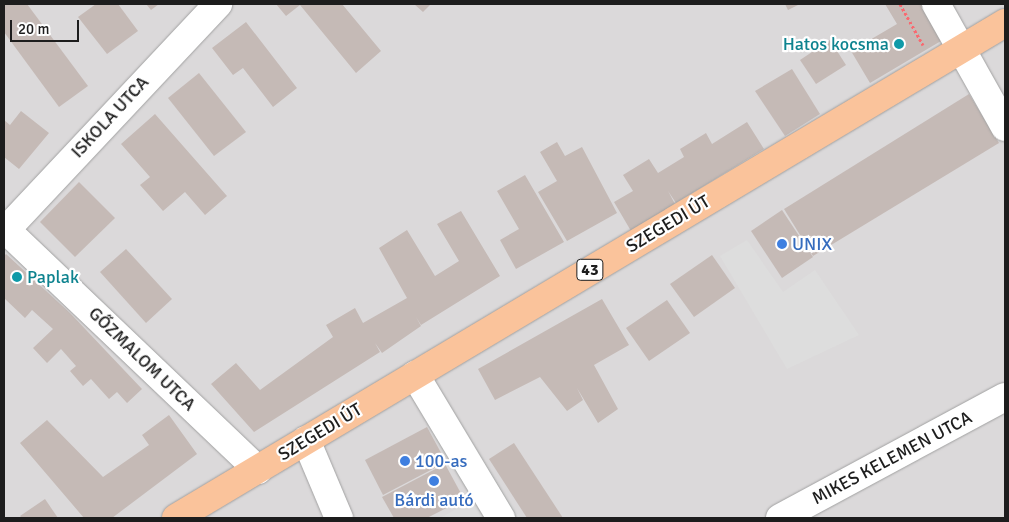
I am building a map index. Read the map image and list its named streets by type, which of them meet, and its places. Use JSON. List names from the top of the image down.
{
  "streets": {
    "main road": ["SZEGEDI ÚT", "43"],
    "street": ["ISKOLA UTCA", "GŐZMALOM UTCA", "MIKES KELEMEN UTCA"]
  },
  "crossings": [
    ["ISKOLA UTCA", "GŐZMALOM UTCA"],
    ["SZEGEDI ÚT", "GŐZMALOM UTCA"]
  ],
  "places": [
    "Hatos kocsma",
    "UNIX",
    "Paplak",
    "100-as",
    "Bárdi autó"
  ],
  "scale_bar": "20 m"
}
